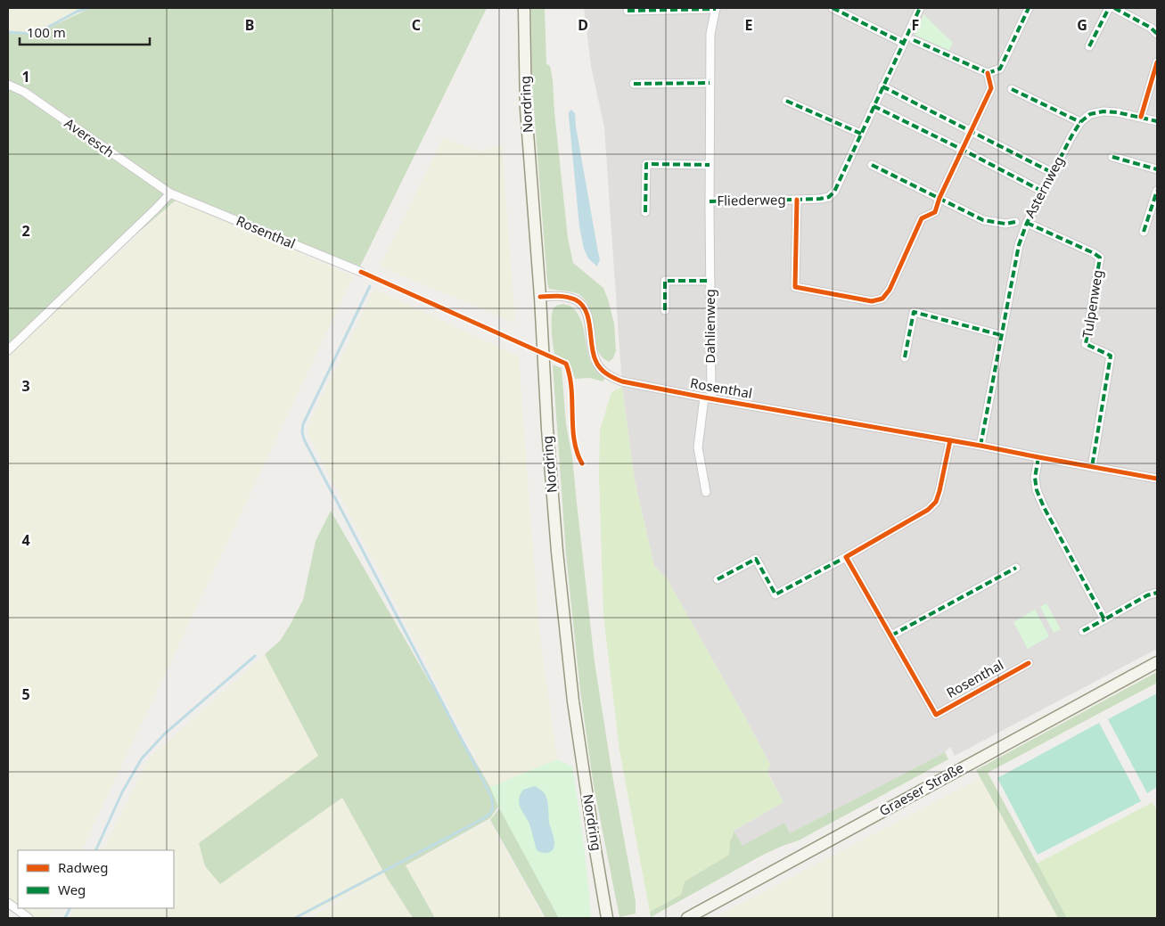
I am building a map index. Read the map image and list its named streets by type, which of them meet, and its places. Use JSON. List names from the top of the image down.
{
  "streets": {
    "main road": ["Nordring", "Graeser Straße"],
    "street": [
      "Averesch",
      "Asternweg",
      "Fliederweg",
      "Rosenthal",
      "Tulpenweg",
      "Dahlienweg"
    ]
  },
  "crossings": [
    ["Nordring", "Rosenthal"],
    ["Averesch", "Rosenthal"],
    ["Asternweg", "Rosenthal"],
    ["Asternweg", "Tulpenweg"],
    ["Fliederweg", "Dahlienweg"],
    ["Rosenthal", "Tulpenweg"],
    ["Rosenthal", "Dahlienweg"]
  ],
  "legend": ["Radweg", "Weg"],
  "scale_bar": "100 m",
  "grid": {
    "columns": [
      "B",
      "C",
      "D",
      "E",
      "F",
      "G"
    ],
    "rows": [
      "1",
      "2",
      "3",
      "4",
      "5"
    ]
  }
}
